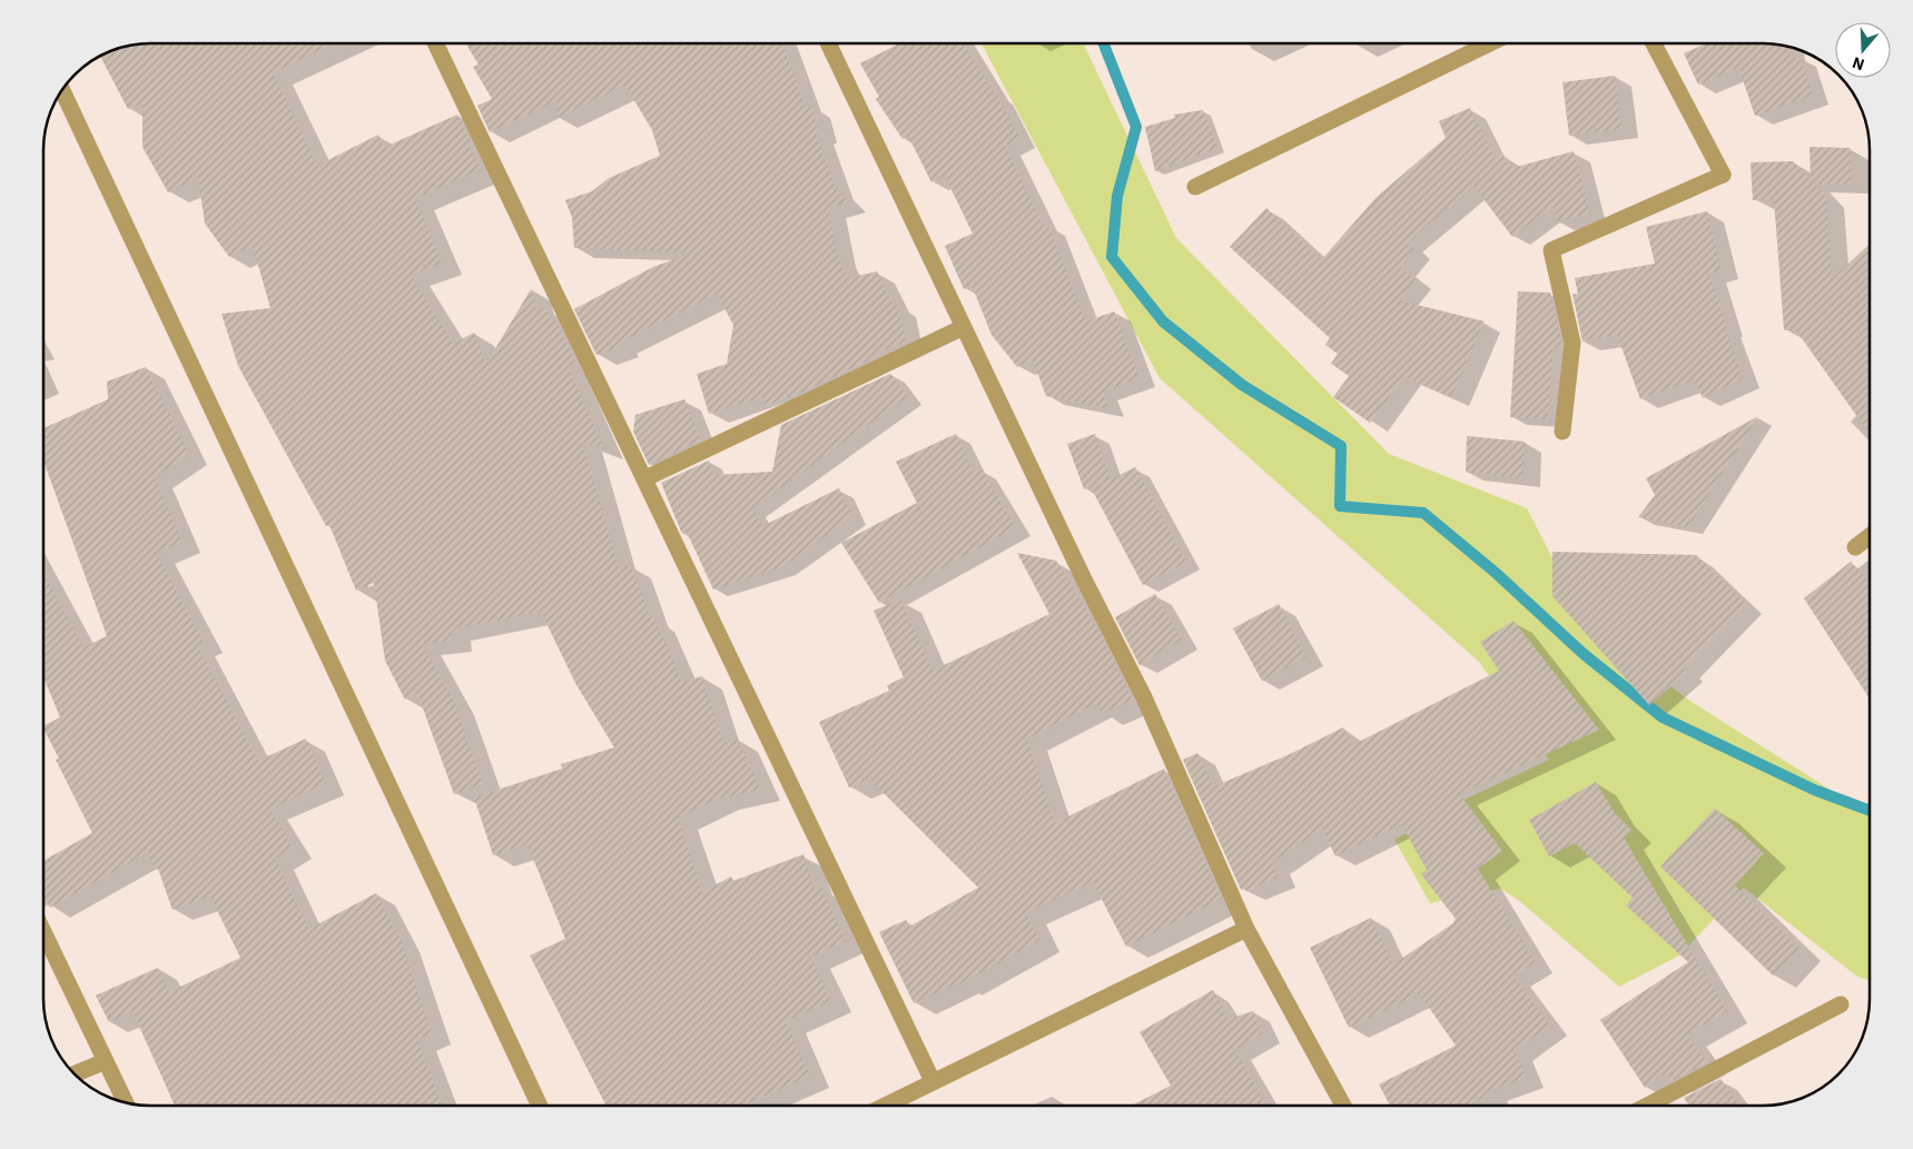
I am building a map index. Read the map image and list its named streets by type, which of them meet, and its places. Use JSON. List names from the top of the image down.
{
  "north": "bottom"
}
